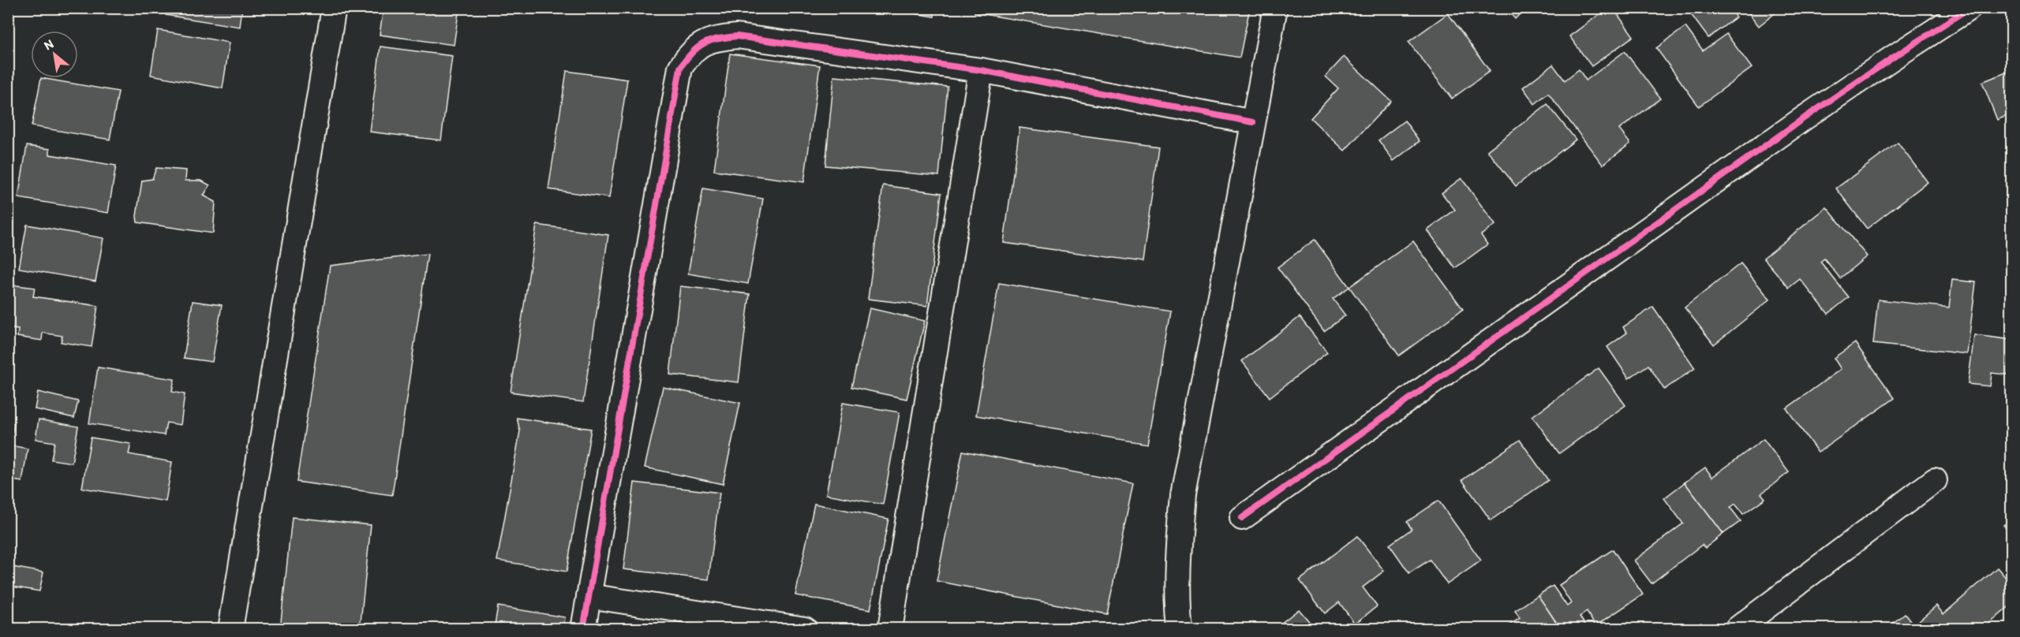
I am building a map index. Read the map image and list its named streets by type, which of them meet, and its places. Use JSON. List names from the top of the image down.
{
  "north": "top left"
}
